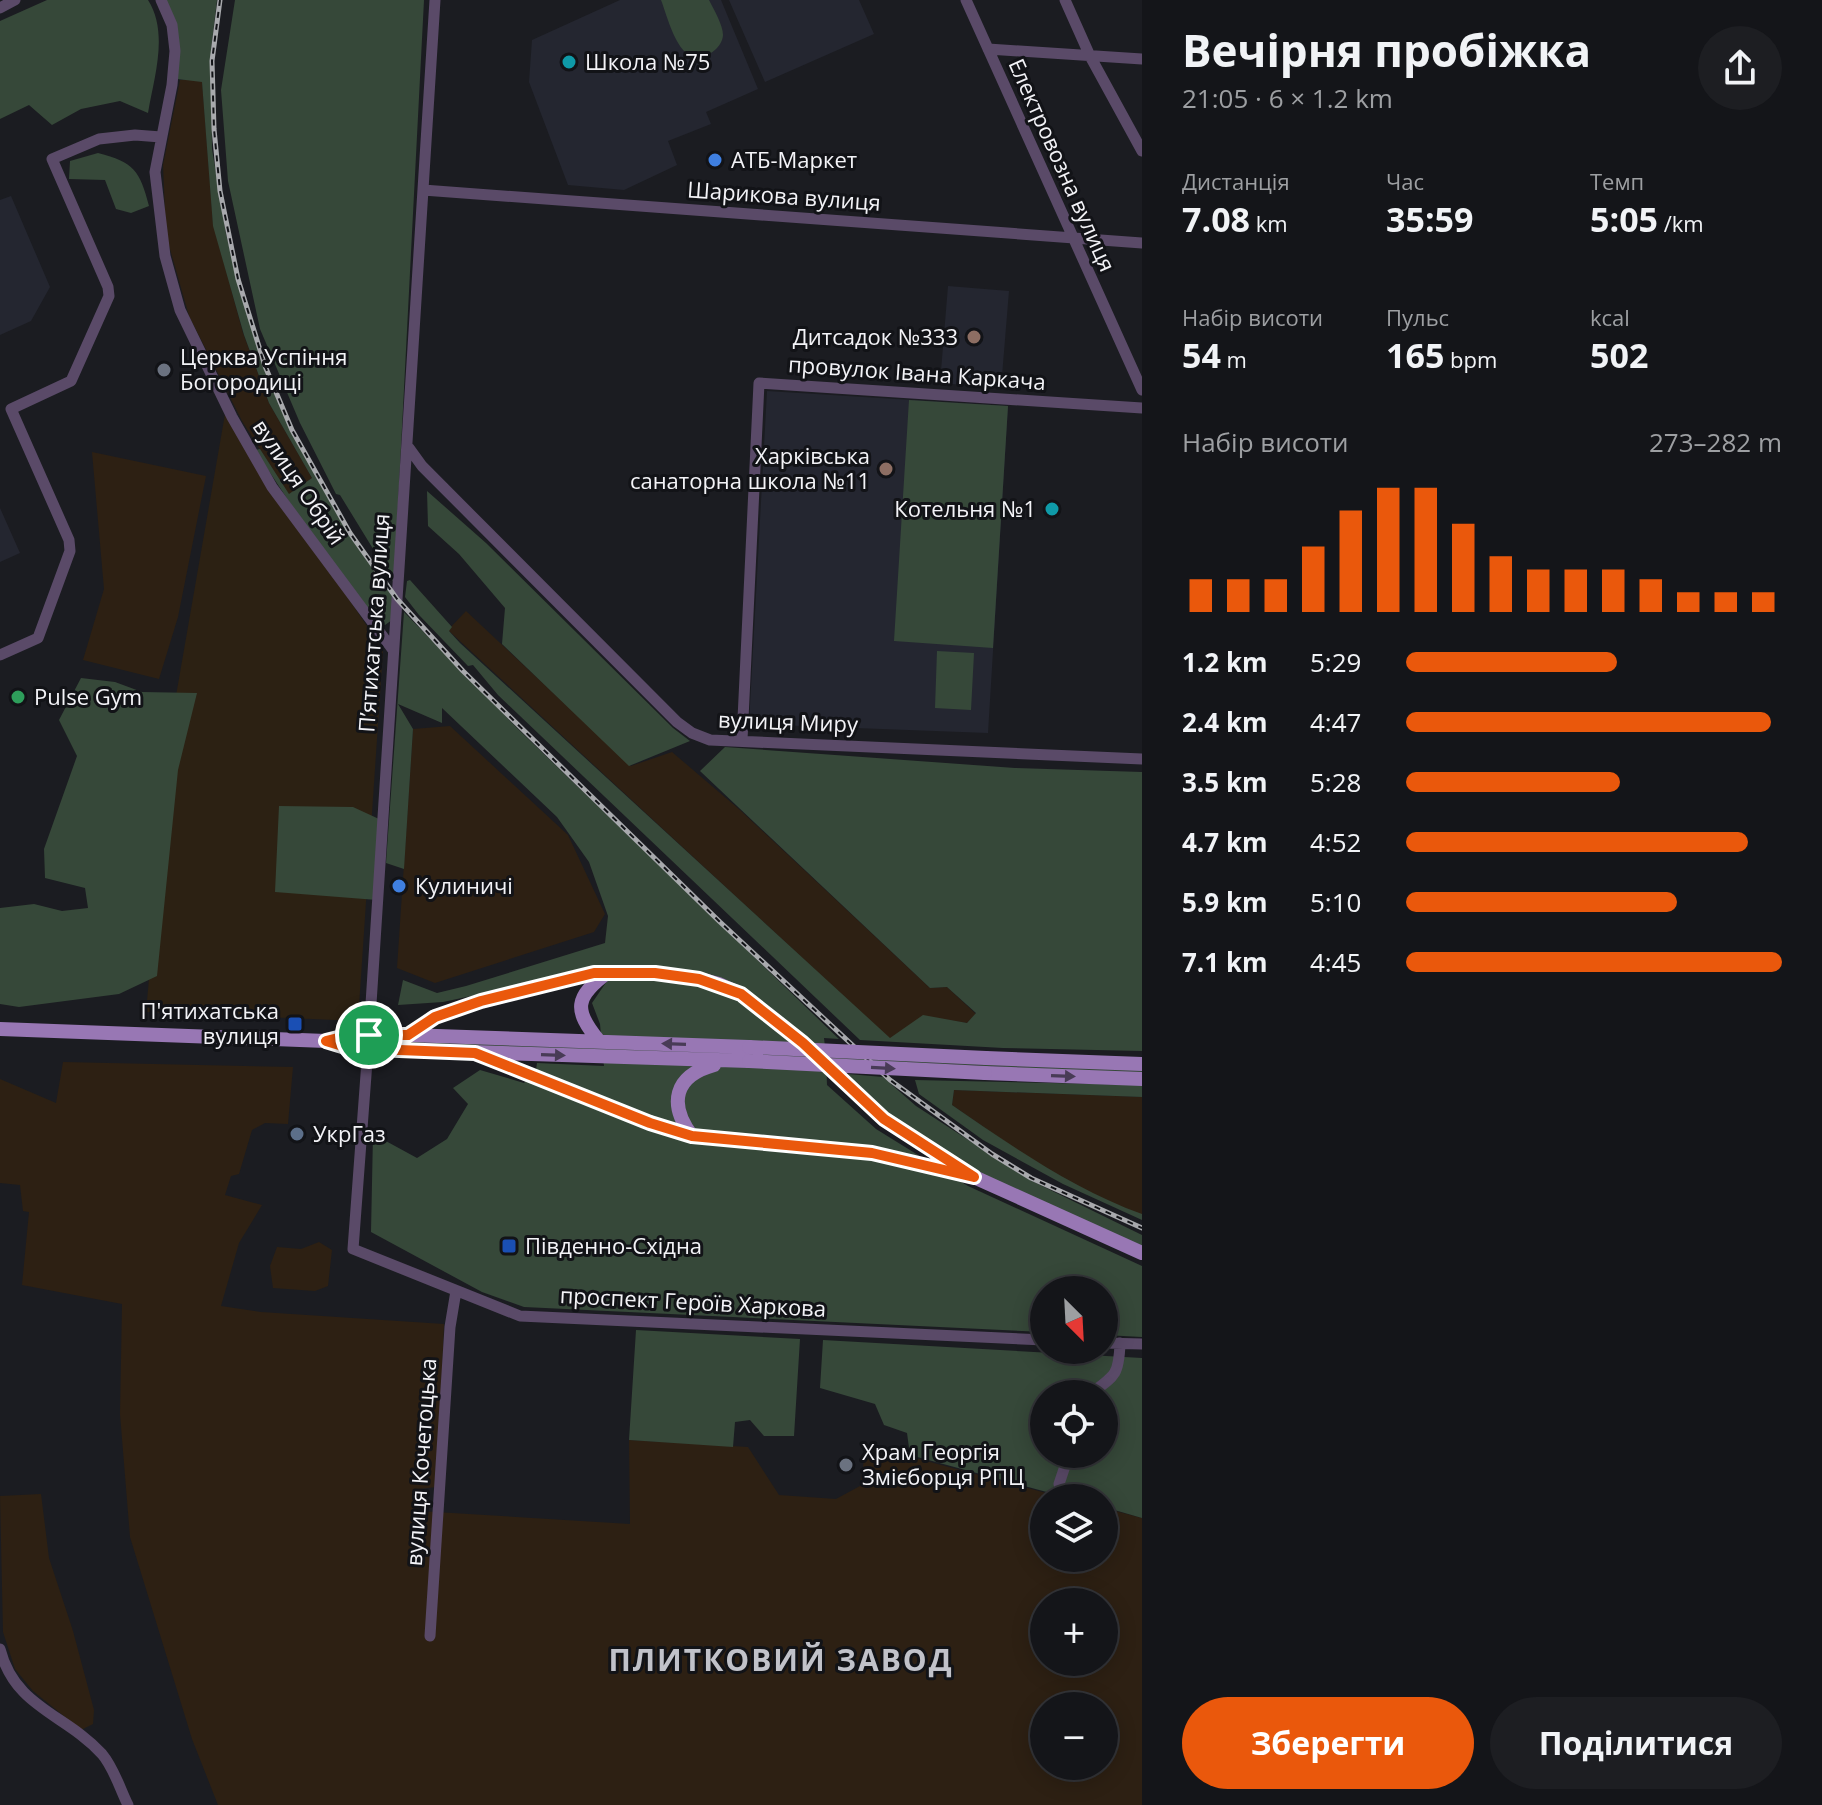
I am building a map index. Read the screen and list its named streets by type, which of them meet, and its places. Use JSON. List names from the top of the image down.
{
  "streets": {
    "street": [
      "Електровозна вулиця",
      "Шарикова вулиця",
      "провулок Івана Каркача",
      "вулиця Обрій",
      "П’ятихатська вулиця",
      "вулиця Миру",
      "проспект Героїв Харкова",
      "вулиця Кочетоцька"
    ]
  },
  "crossings": [
    ["Електровозна вулиця", "Шарикова вулиця"],
    ["Шарикова вулиця", "П’ятихатська вулиця"],
    ["провулок Івана Каркача", "вулиця Миру"],
    ["вулиця Обрій", "П’ятихатська вулиця"],
    ["П’ятихатська вулиця", "вулиця Миру"],
    ["П’ятихатська вулиця", "проспект Героїв Харкова"],
    ["проспект Героїв Харкова", "вулиця Кочетоцька"]
  ],
  "districts": ["ПЛИТКОВИЙ ЗАВОД"],
  "places": {
    "other": [
      "Школа №75",
      "АТБ-Маркет",
      "Дитсадок №333",
      "Церква Успіння Богородиці",
      "Харківська санаторна школа №11",
      "Котельня №1",
      "Pulse Gym",
      "Кулиничі",
      "УкрГаз",
      "Храм Георгія Змієборця РПЦ"
    ],
    "transit": ["П'ятихатська вулиця", "Південно-Східна"]
  },
  "north": "bottom right",
  "page": {
    "heading": ["Вечірня пробіжка", "21:05 · 6 × 1.2 km"],
    "stats": [
      ["Дистанція", "7.08 km"],
      ["Час", "35:59"],
      ["Темп", "5:05 /km"],
      ["Набір висоти", "54 m"],
      ["Пульс", "165 bpm"],
      ["kcal", "502"]
    ],
    "chart": ["Набір висоти", "273–282 m"],
    "list": [
      {
        "name": "1.2 km",
        "note": "5:29"
      },
      {
        "name": "2.4 km",
        "note": "4:47"
      },
      {
        "name": "3.5 km",
        "note": "5:28"
      },
      {
        "name": "4.7 km",
        "note": "4:52"
      },
      {
        "name": "5.9 km",
        "note": "5:10"
      },
      {
        "name": "7.1 km",
        "note": "4:45"
      }
    ],
    "map_buttons": ["+", "−"],
    "buttons": ["Зберегти", "Поділитися"]
  }
}
